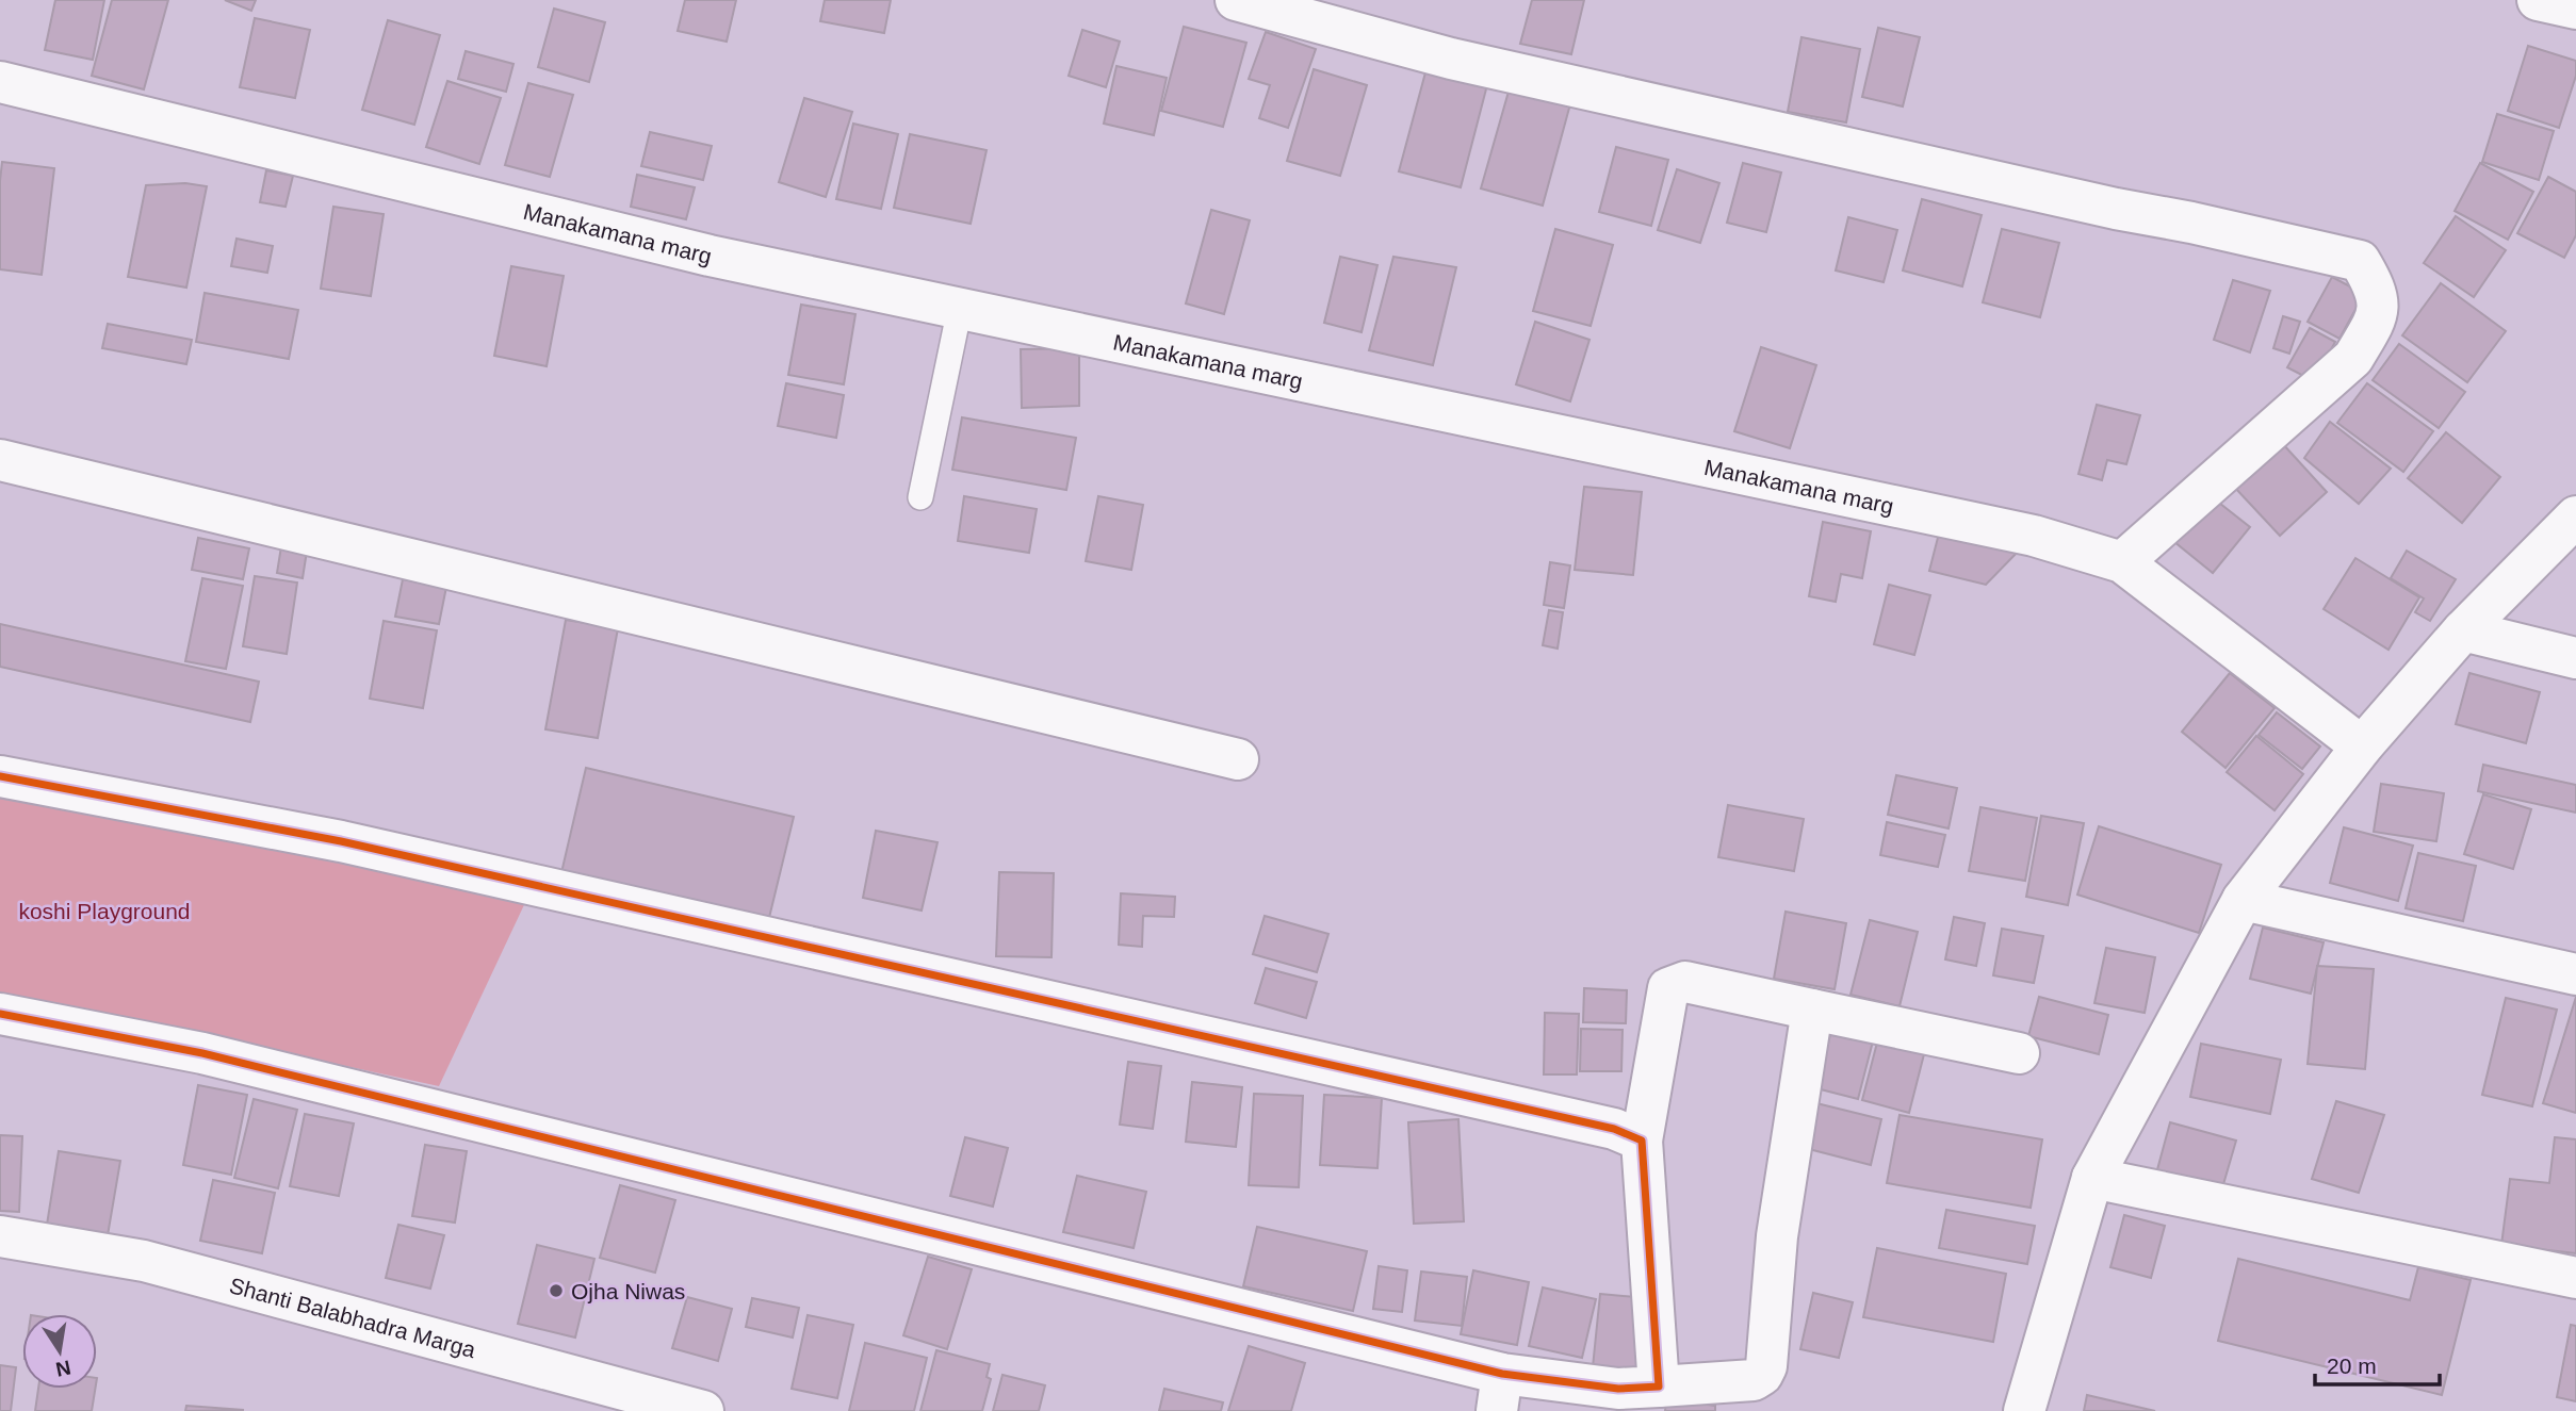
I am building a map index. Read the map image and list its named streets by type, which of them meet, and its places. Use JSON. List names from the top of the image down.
{
  "streets": {
    "street": ["Manakamana marg", "Shanti Balabhadra Marga"]
  },
  "parks": ["koshi Playground"],
  "places": ["Ojha Niwas"],
  "scale_bar": "20 m",
  "north": "bottom"
}
